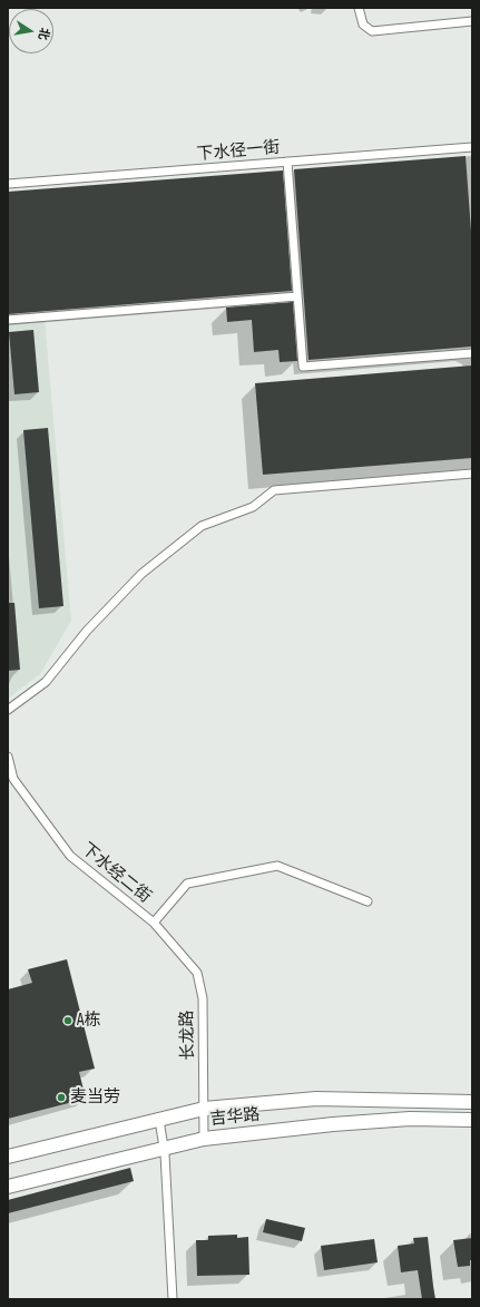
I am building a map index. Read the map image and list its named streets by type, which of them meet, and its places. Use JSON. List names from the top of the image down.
{
  "streets": {
    "main road": ["吉华路"],
    "street": ["下水径一街", "下水经二街", "长龙路"]
  },
  "crossings": [
    ["下水经二街", "长龙路"],
    ["长龙路", "吉华路"]
  ],
  "places": ["A栋", "麦当劳"],
  "north": "right"
}
